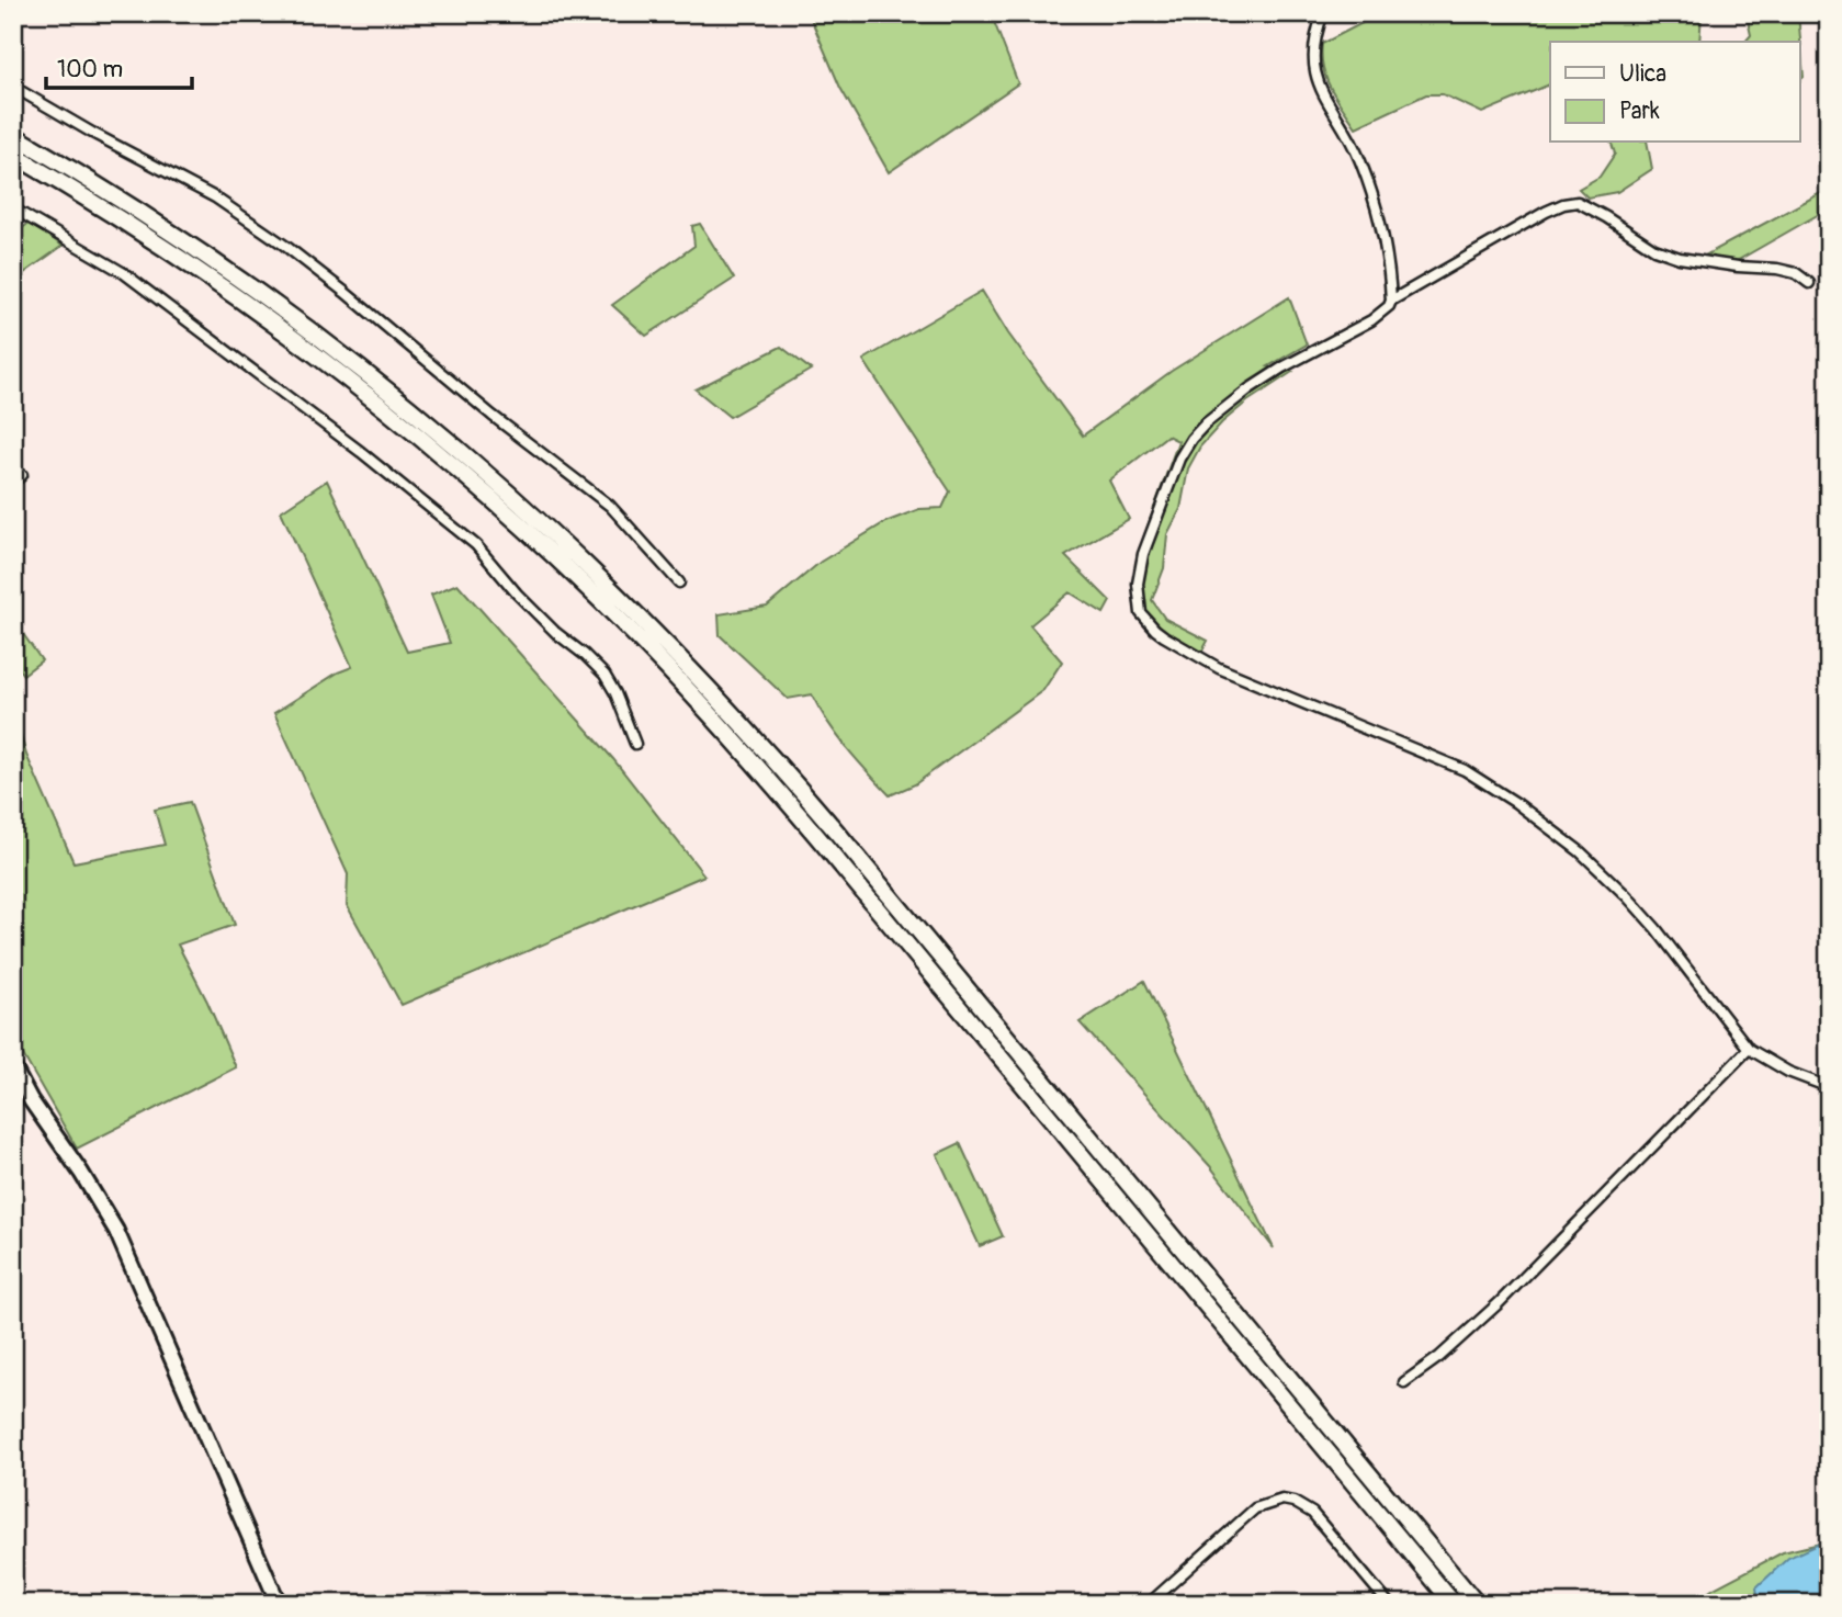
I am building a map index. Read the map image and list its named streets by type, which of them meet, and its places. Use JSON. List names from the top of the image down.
{
  "legend": ["Ulica", "Park"],
  "scale_bar": "100 m"
}
